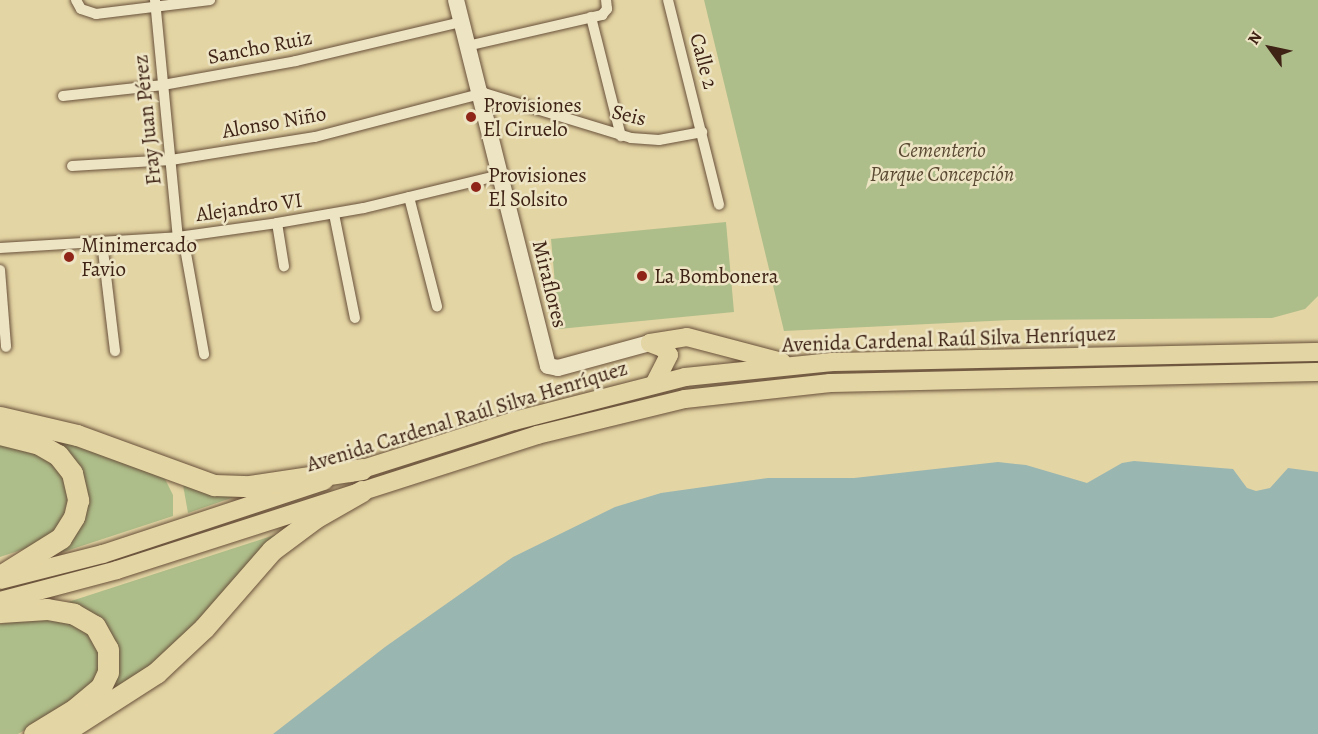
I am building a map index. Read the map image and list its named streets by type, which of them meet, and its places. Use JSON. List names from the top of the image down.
{
  "streets": {
    "main road": ["Avenida Cardenal Raúl Silva Henríquez"],
    "street": [
      "Sancho Ruiz",
      "Calle 2",
      "Seis",
      "Fray Juan Pérez",
      "Alonso Niño",
      "Alejandro VI",
      "Miraflores"
    ]
  },
  "crossings": [
    ["Sancho Ruiz", "Fray Juan Pérez"],
    ["Sancho Ruiz", "Miraflores"],
    ["Calle 2", "Seis"],
    ["Seis", "Alonso Niño"],
    ["Seis", "Miraflores"],
    ["Fray Juan Pérez", "Alonso Niño"],
    ["Fray Juan Pérez", "Alejandro VI"],
    ["Alonso Niño", "Miraflores"],
    ["Alejandro VI", "Miraflores"]
  ],
  "parks": ["Cementerio Parque Concepción"],
  "places": [
    "Provisiones El Ciruelo",
    "Provisiones El Solsito",
    "Minimercado Favio",
    "La Bombonera"
  ],
  "north": "top left"
}
